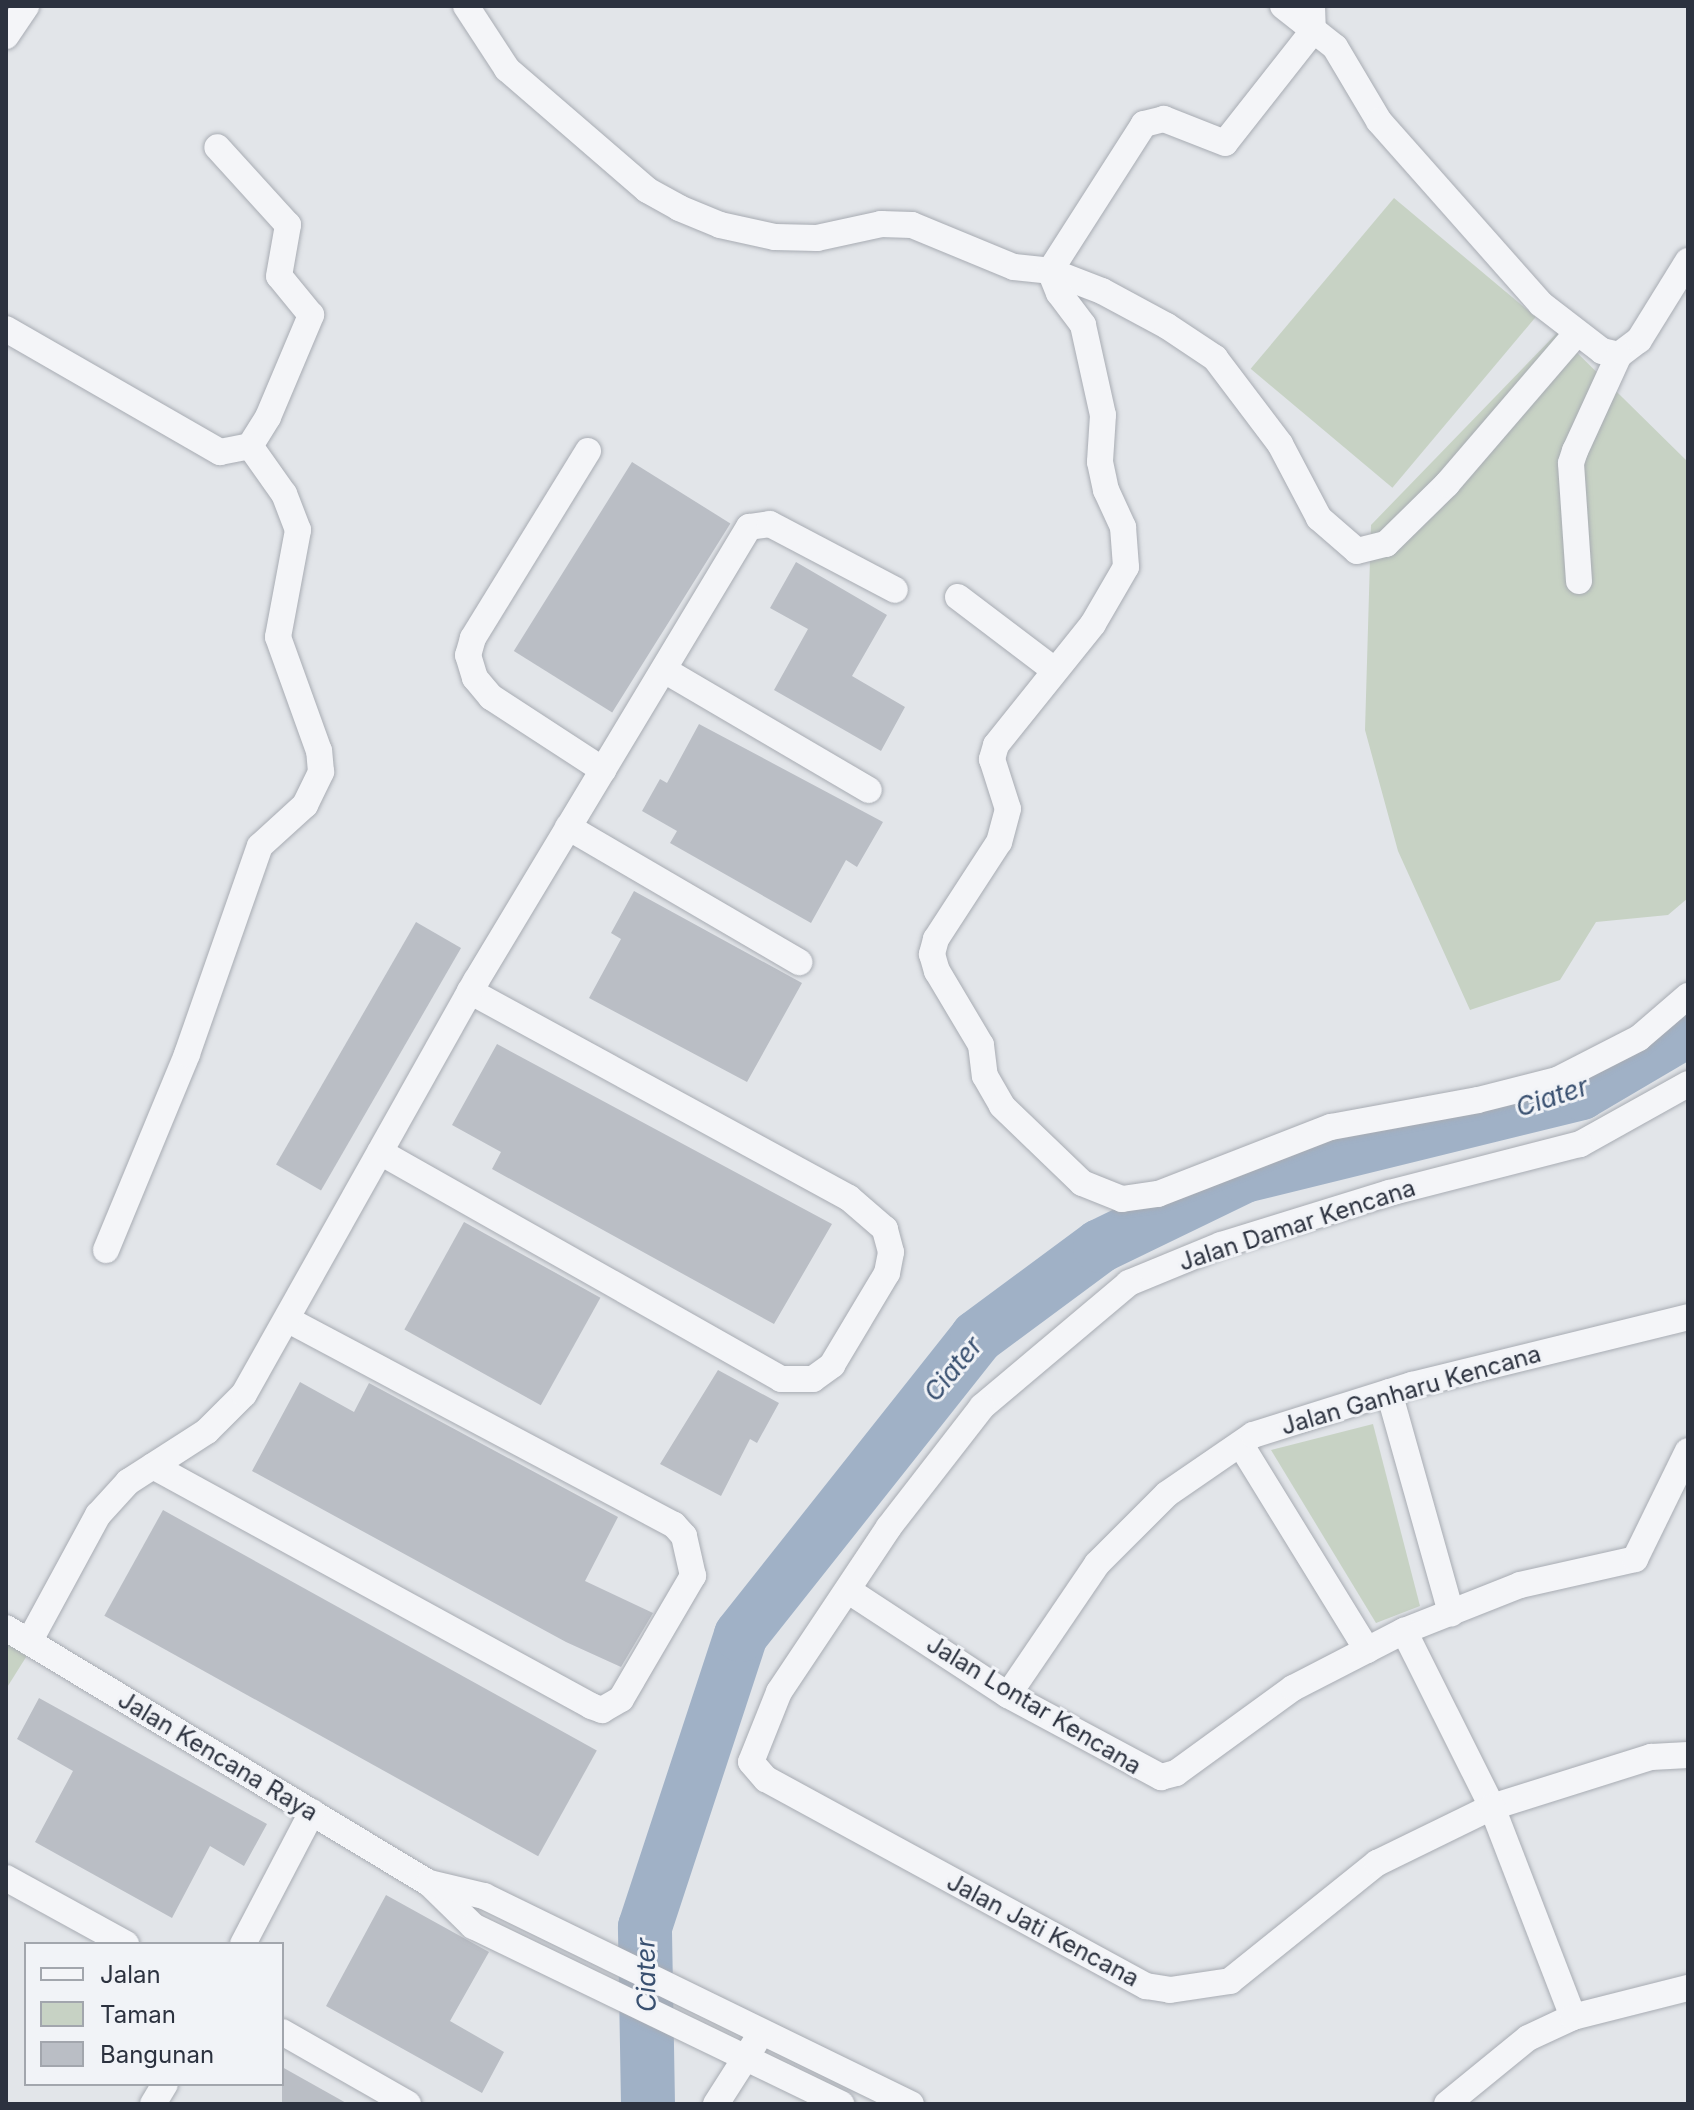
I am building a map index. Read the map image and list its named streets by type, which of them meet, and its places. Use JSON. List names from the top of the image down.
{
  "streets": {
    "street": [
      "Jalan Damar Kencana",
      "Jalan Ganharu Kencana",
      "Jalan Lontar Kencana",
      "Jalan Kencana Raya",
      "Jalan Jati Kencana"
    ]
  },
  "crossings": [
    ["Jalan Damar Kencana", "Jalan Lontar Kencana"],
    ["Jalan Damar Kencana", "Jalan Jati Kencana"],
    ["Jalan Ganharu Kencana", "Jalan Lontar Kencana"]
  ],
  "water": ["Ciater"],
  "legend": ["Jalan", "Taman", "Bangunan"]
}
